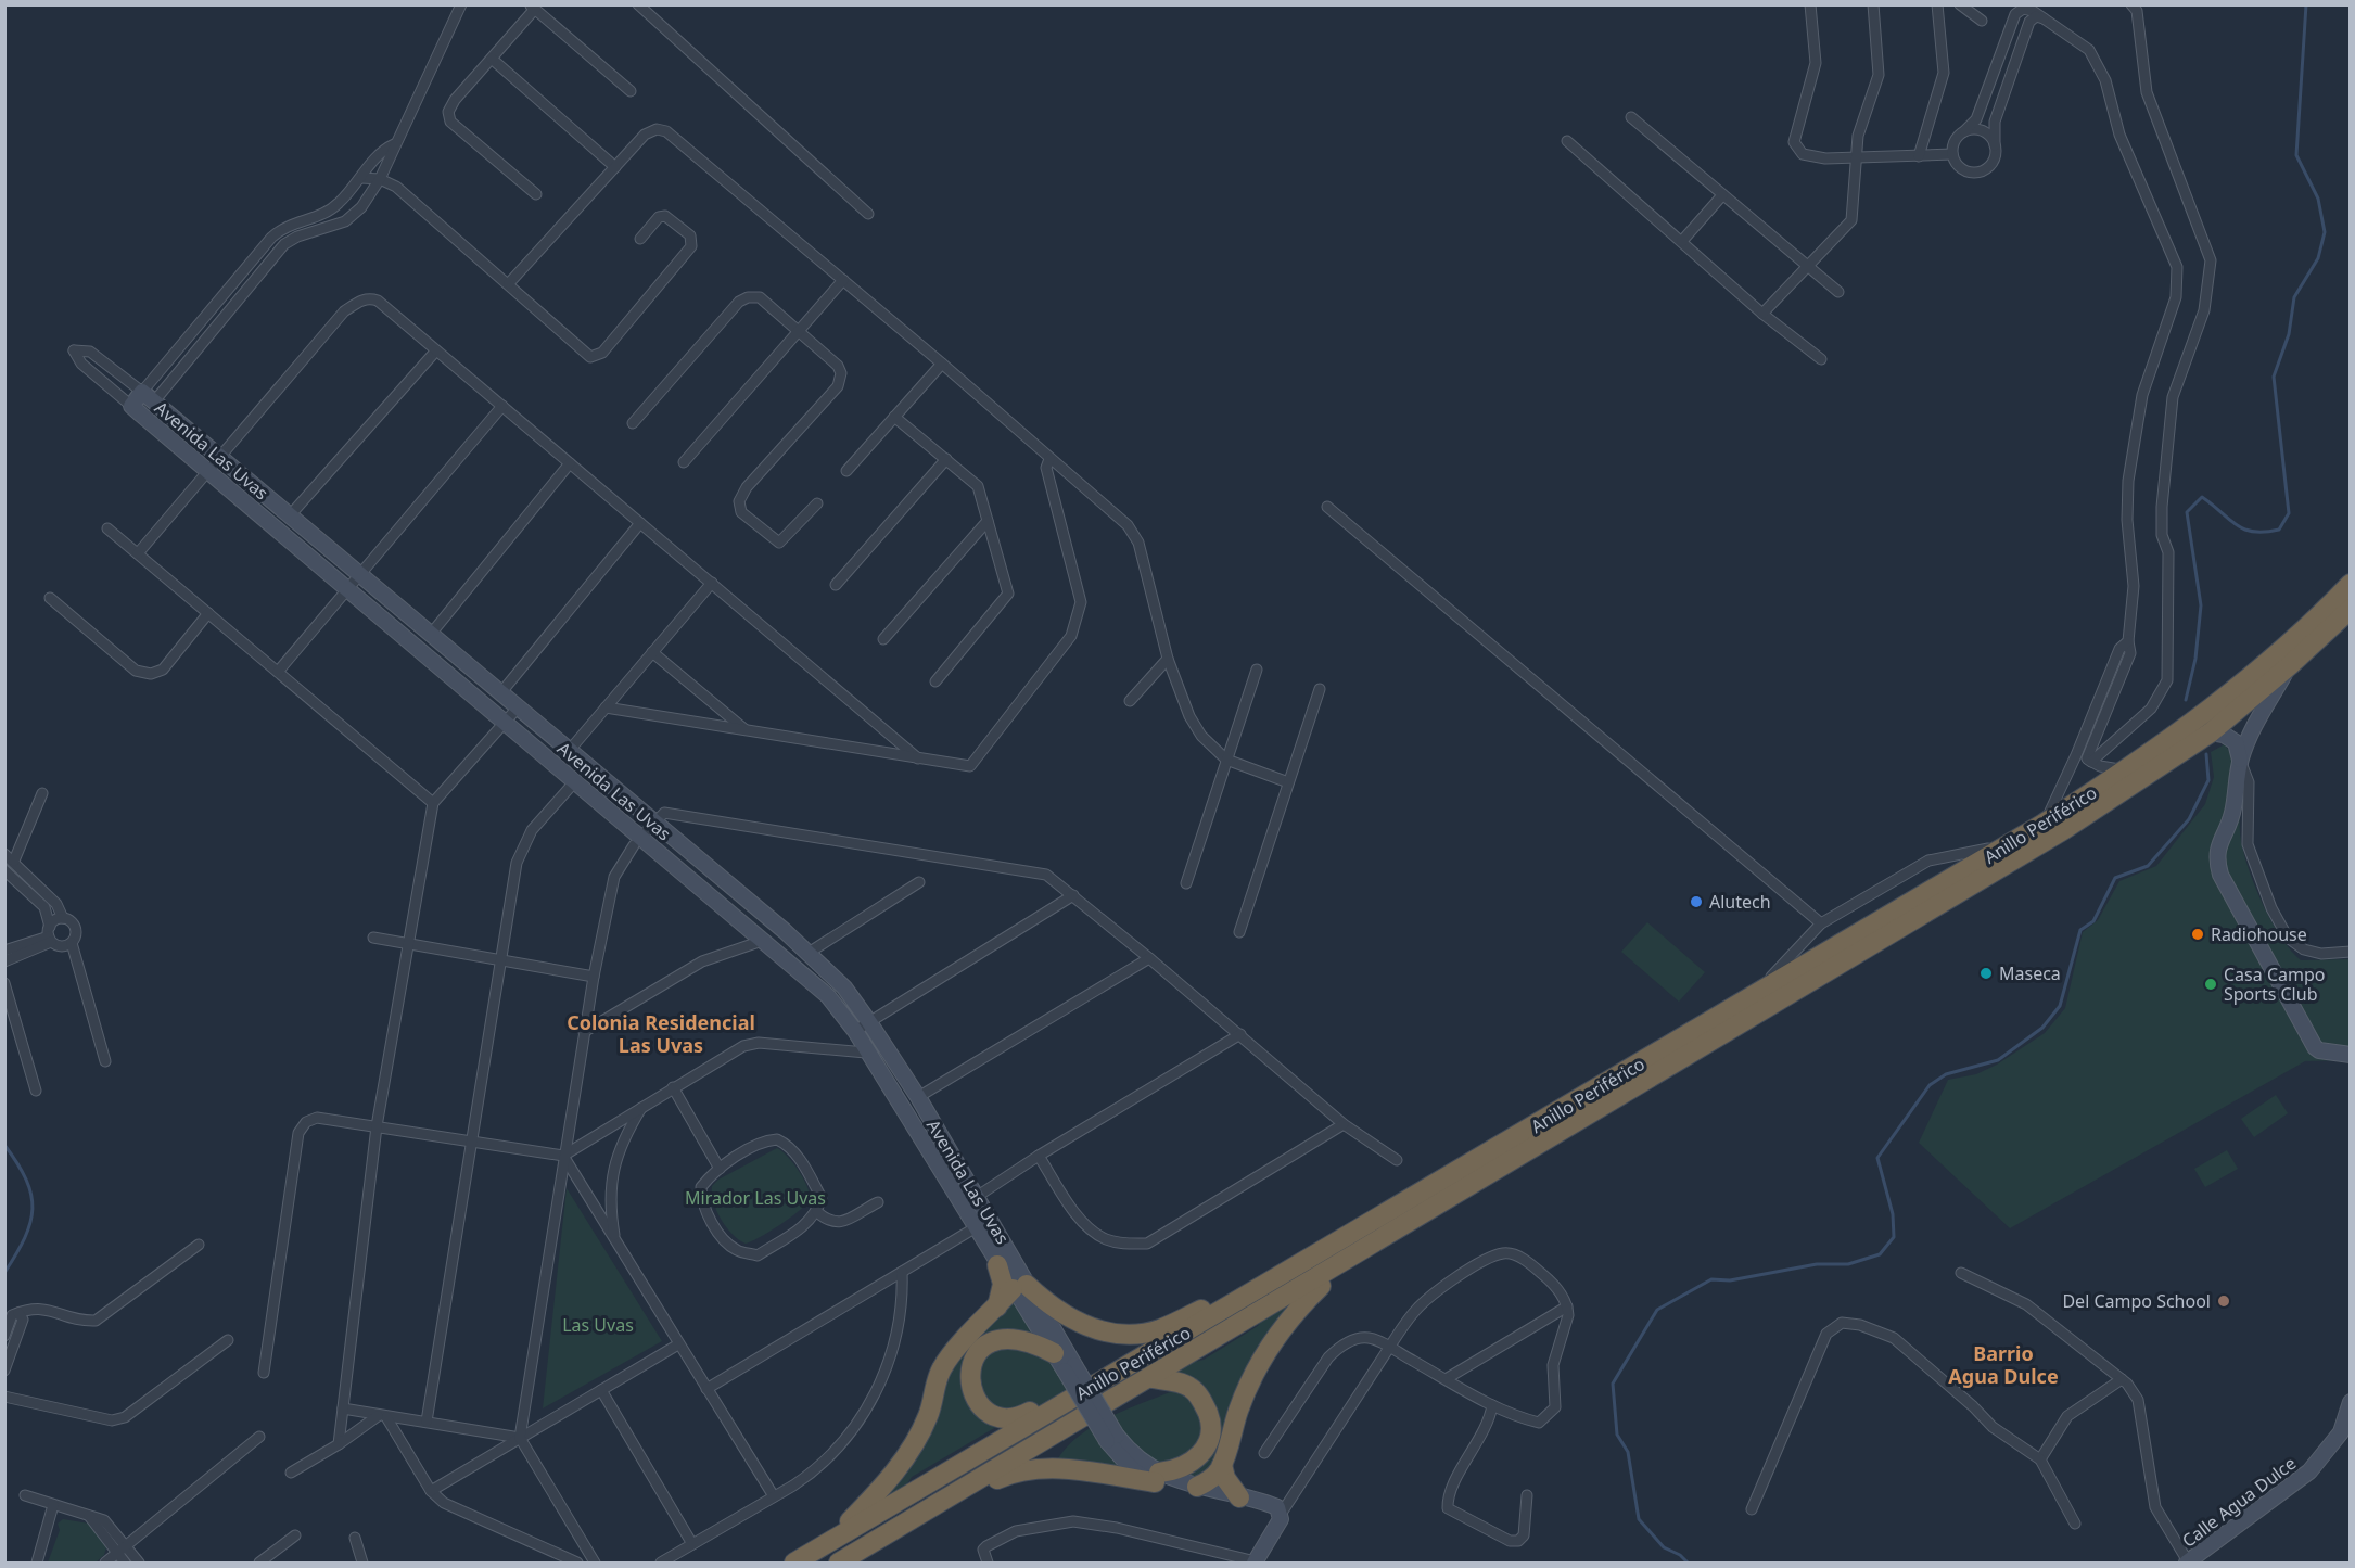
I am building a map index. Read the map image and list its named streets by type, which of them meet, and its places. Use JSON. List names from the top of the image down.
{
  "streets": {
    "highway": ["Anillo Periférico"],
    "street": ["Avenida Las Uvas", "Calle Agua Dulce"]
  },
  "districts": ["Colonia Residencial Las Uvas", "Barrio Agua Dulce"],
  "parks": ["Mirador Las Uvas", "Las Uvas"],
  "places": [
    "Alutech",
    "Radiohouse",
    "Maseca",
    "Casa Campo Sports Club",
    "Del Campo School"
  ]
}
